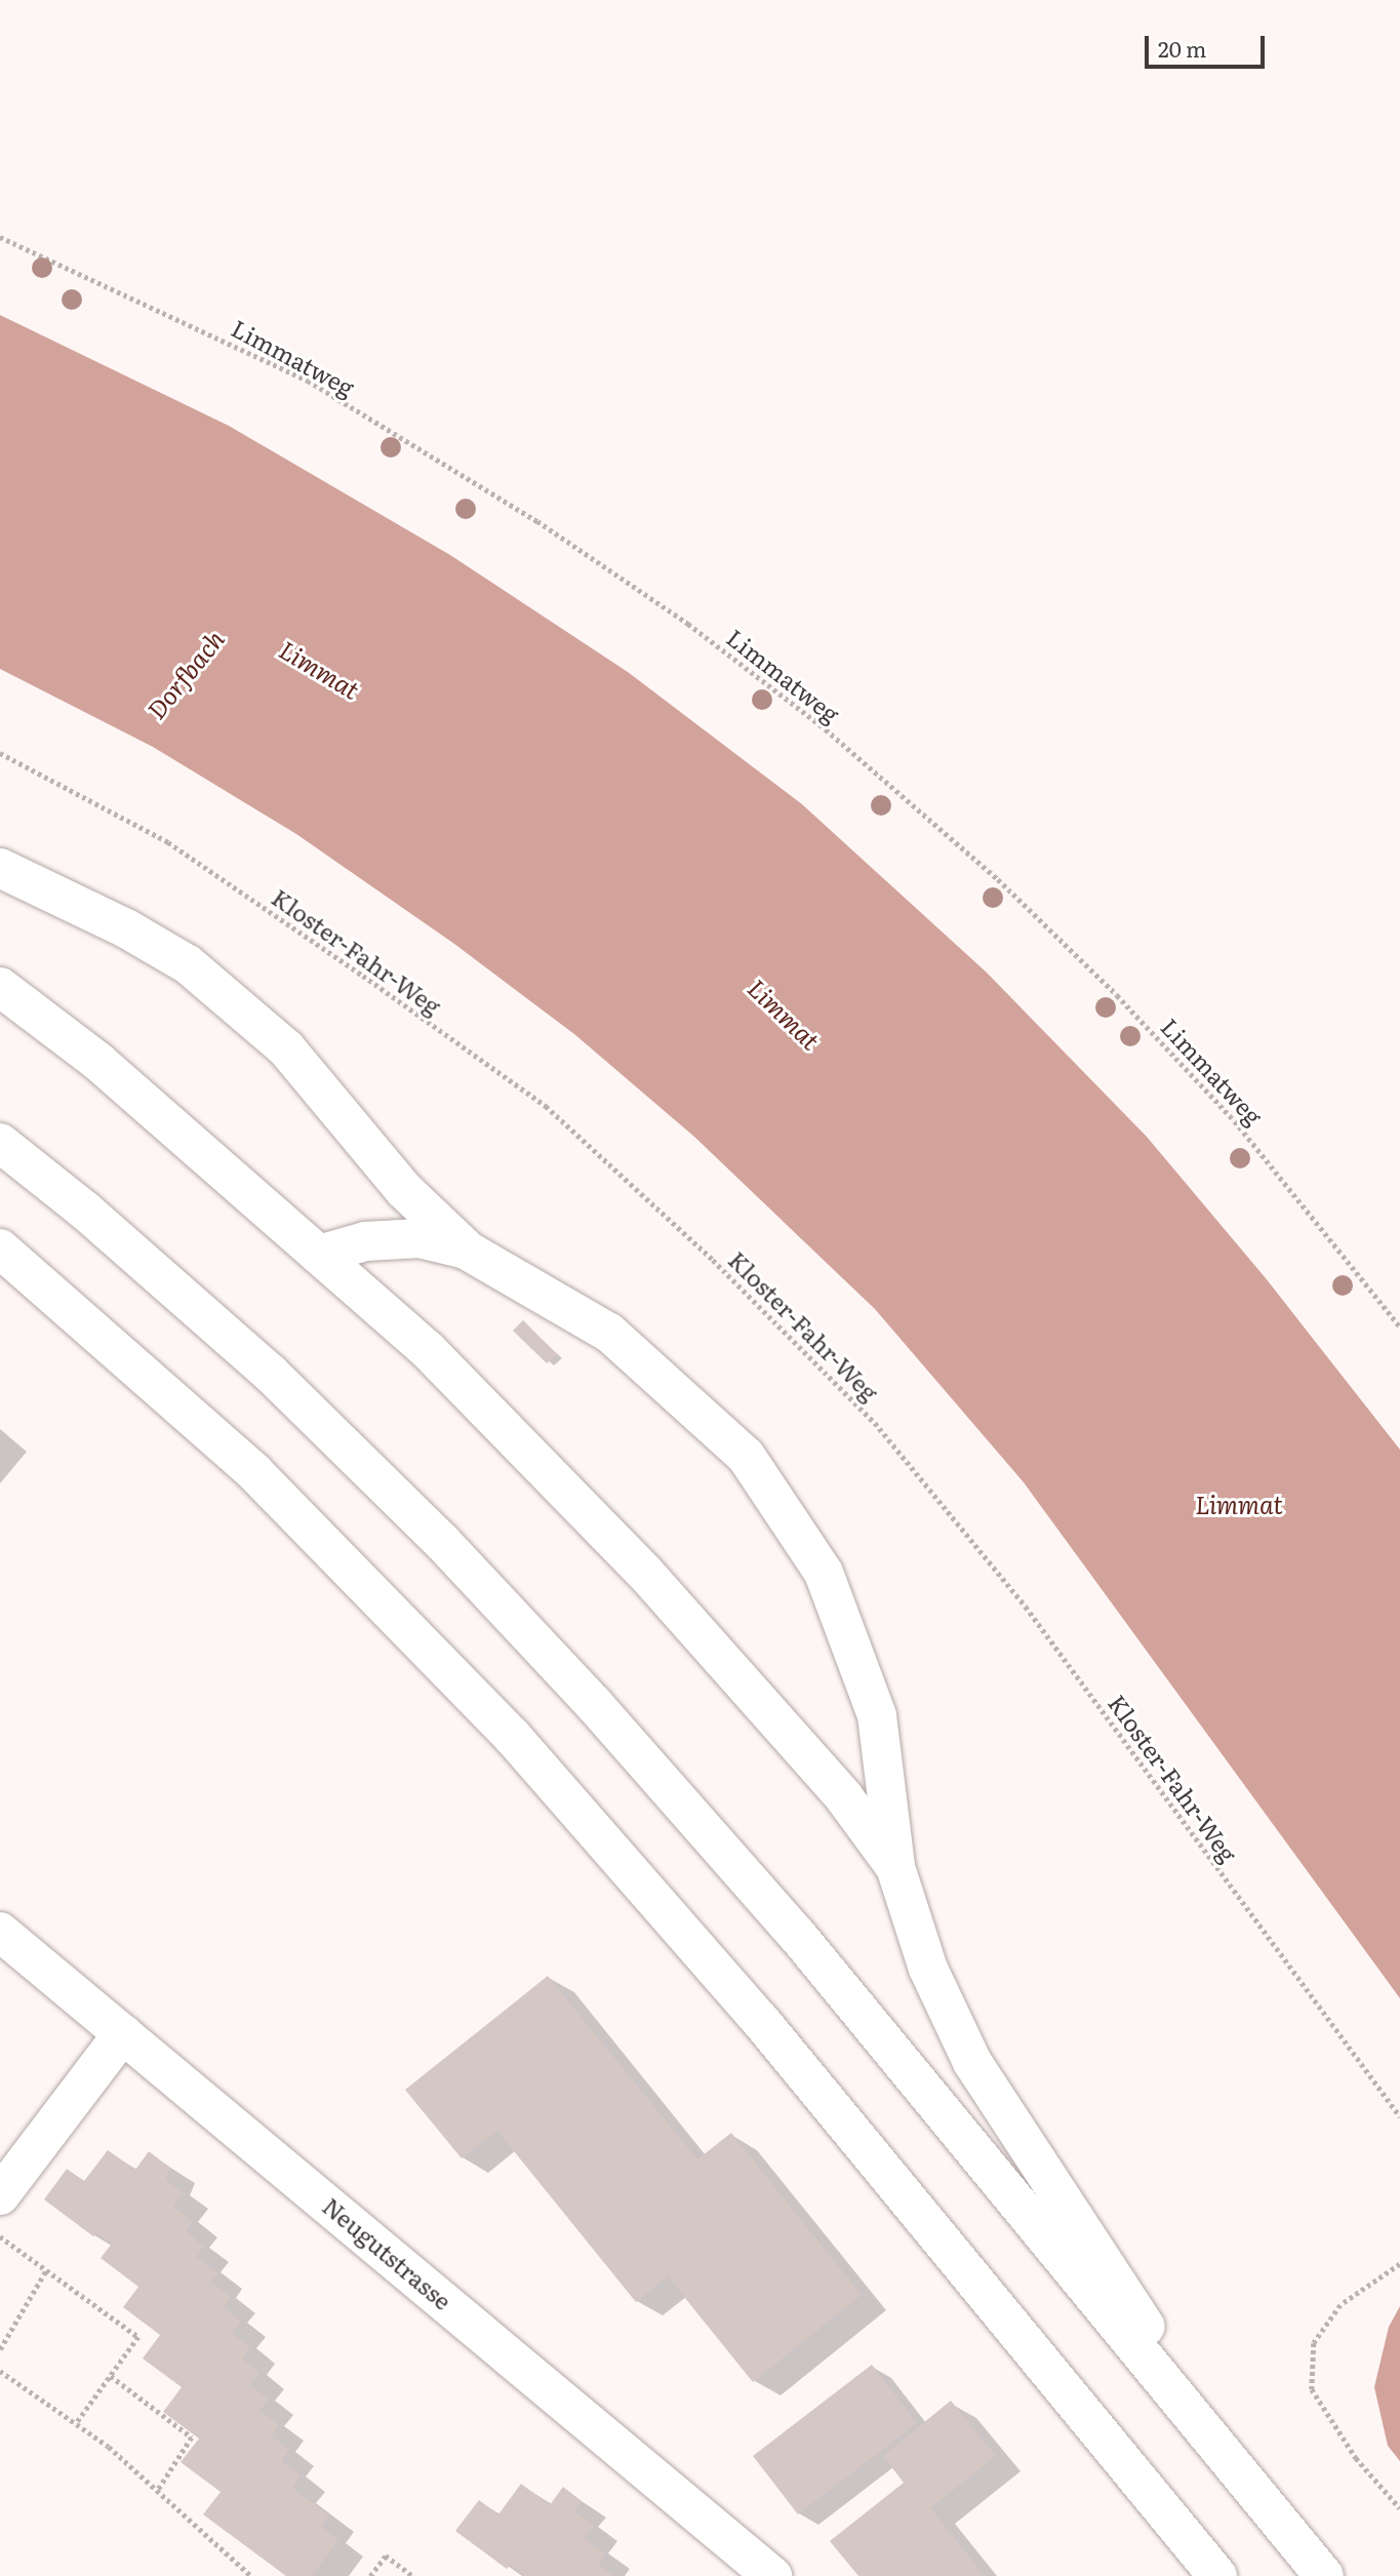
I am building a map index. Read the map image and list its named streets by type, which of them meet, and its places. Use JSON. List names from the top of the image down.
{
  "streets": {
    "main road": ["Neugutstrasse"],
    "path": ["Limmatweg", "Kloster-Fahr-Weg"]
  },
  "water": ["Limmat", "Dorfbach"],
  "scale_bar": "20 m"
}
